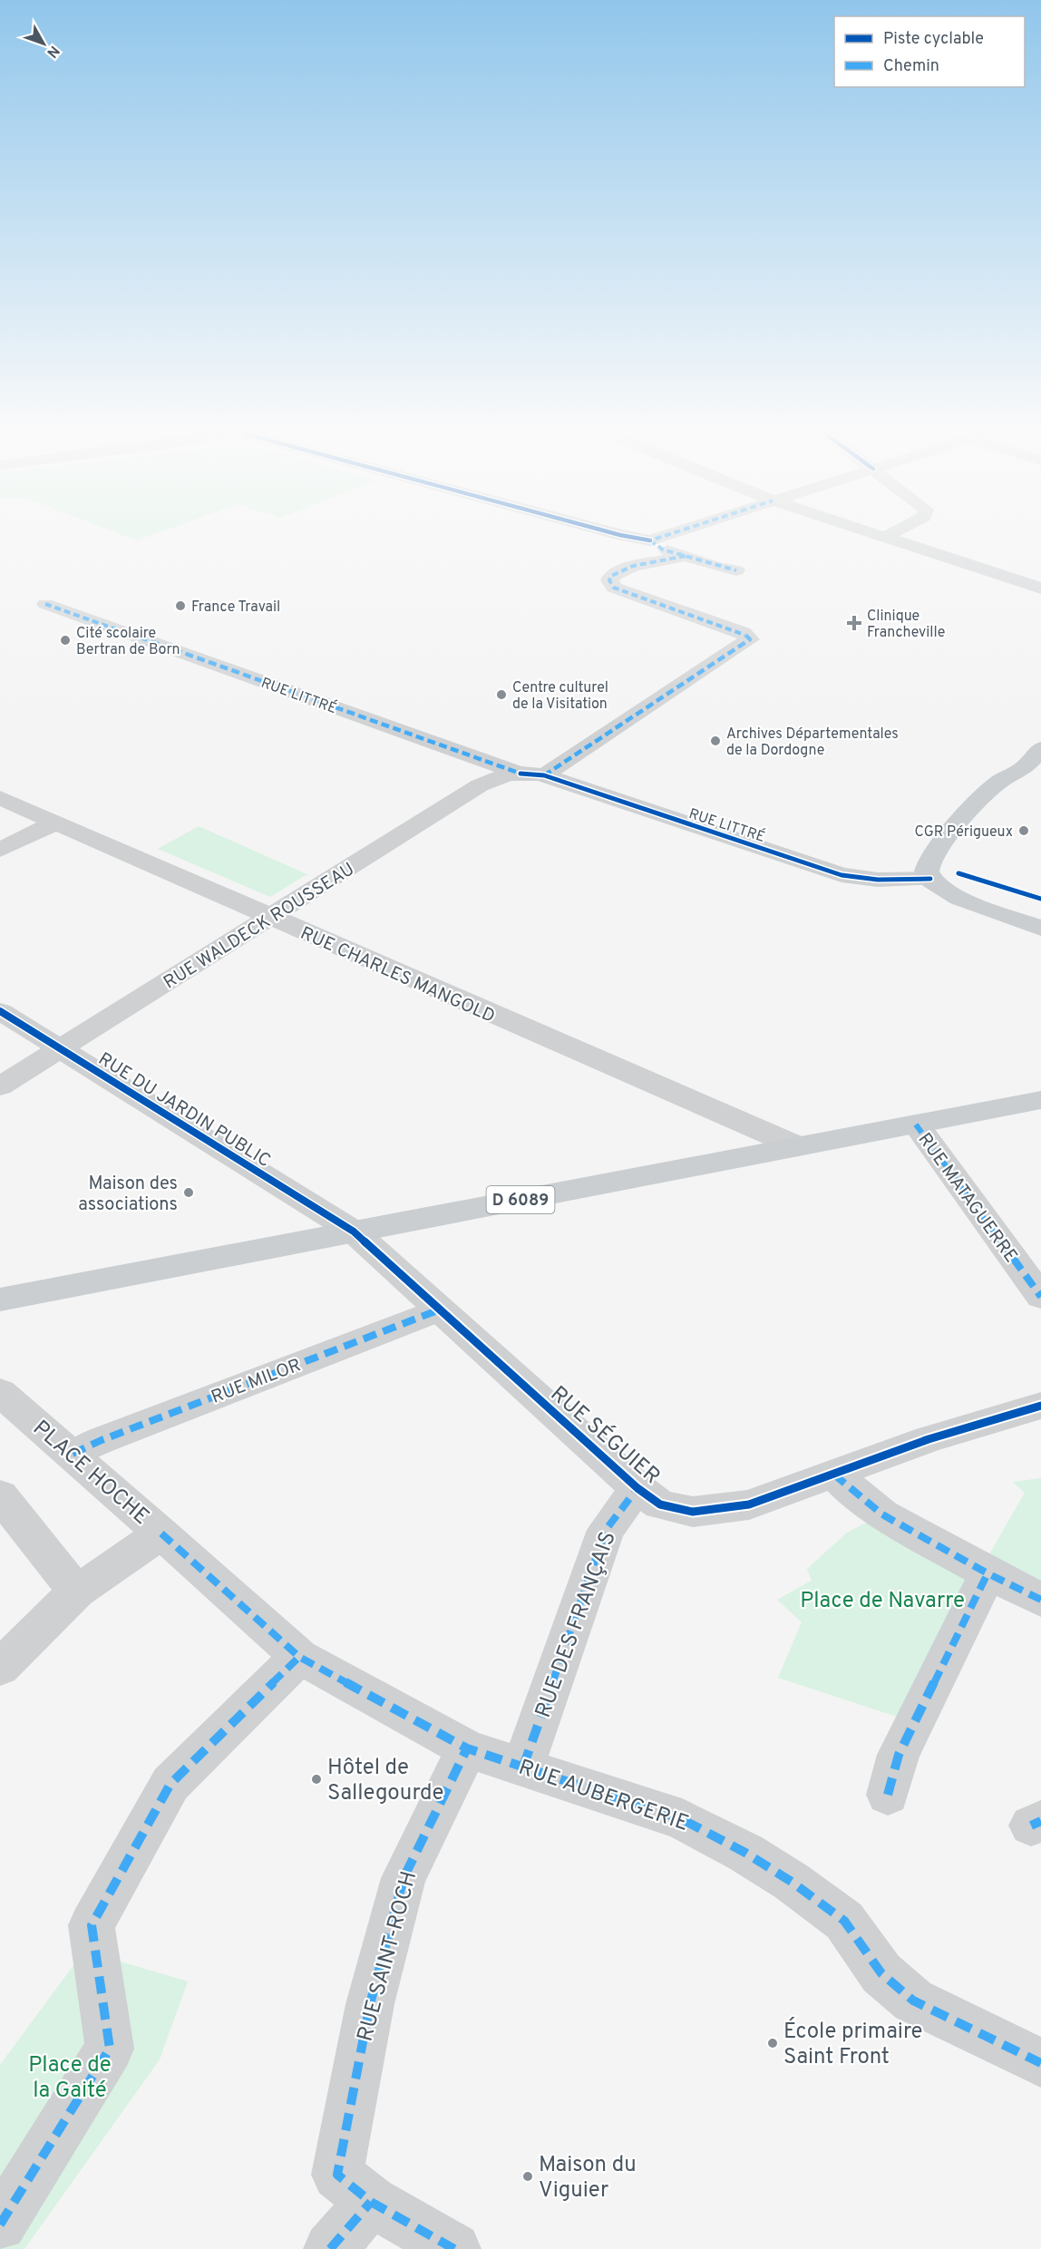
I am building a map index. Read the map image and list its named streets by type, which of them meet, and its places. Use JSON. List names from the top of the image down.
{
  "streets": {
    "main road": ["D 6089"],
    "street": [
      "RUE LITTRÉ",
      "RUE WALDECK ROUSSEAU",
      "RUE CHARLES MANGOLD",
      "RUE DU JARDIN PUBLIC",
      "RUE MATAGUERRE",
      "RUE MILOR",
      "RUE SÉGUIER",
      "PLACE HOCHE",
      "RUE DES FRANÇAIS",
      "RUE AUBERGERIE",
      "RUE SAINT-ROCH"
    ]
  },
  "crossings": [
    ["RUE LITTRÉ", "RUE WALDECK ROUSSEAU"],
    ["RUE WALDECK ROUSSEAU", "RUE CHARLES MANGOLD"],
    ["RUE WALDECK ROUSSEAU", "RUE DU JARDIN PUBLIC"],
    ["RUE CHARLES MANGOLD", "D 6089"],
    ["RUE DU JARDIN PUBLIC", "D 6089"],
    ["RUE DU JARDIN PUBLIC", "RUE SÉGUIER"],
    ["RUE MATAGUERRE", "D 6089"],
    ["D 6089", "RUE SÉGUIER"],
    ["RUE MILOR", "RUE SÉGUIER"],
    ["RUE MILOR", "PLACE HOCHE"],
    ["RUE SÉGUIER", "RUE DES FRANÇAIS"],
    ["PLACE HOCHE", "RUE AUBERGERIE"],
    ["RUE DES FRANÇAIS", "RUE AUBERGERIE"],
    ["RUE AUBERGERIE", "RUE SAINT-ROCH"]
  ],
  "parks": ["Place de Navarre", "Place de la Gaité"],
  "places": {
    "other": [
      "France Travail",
      "Cité scolaire Bertran de Born",
      "Centre culturel de la Visitation",
      "Archives Départementales de la Dordogne",
      "CGR Périgueux",
      "Maison des associations",
      "Hôtel de Sallegourde",
      "École primaire Saint Front",
      "Maison du Viguier"
    ],
    "health": ["Clinique Francheville"]
  },
  "legend": ["Piste cyclable", "Chemin"],
  "north": "bottom right"
}
